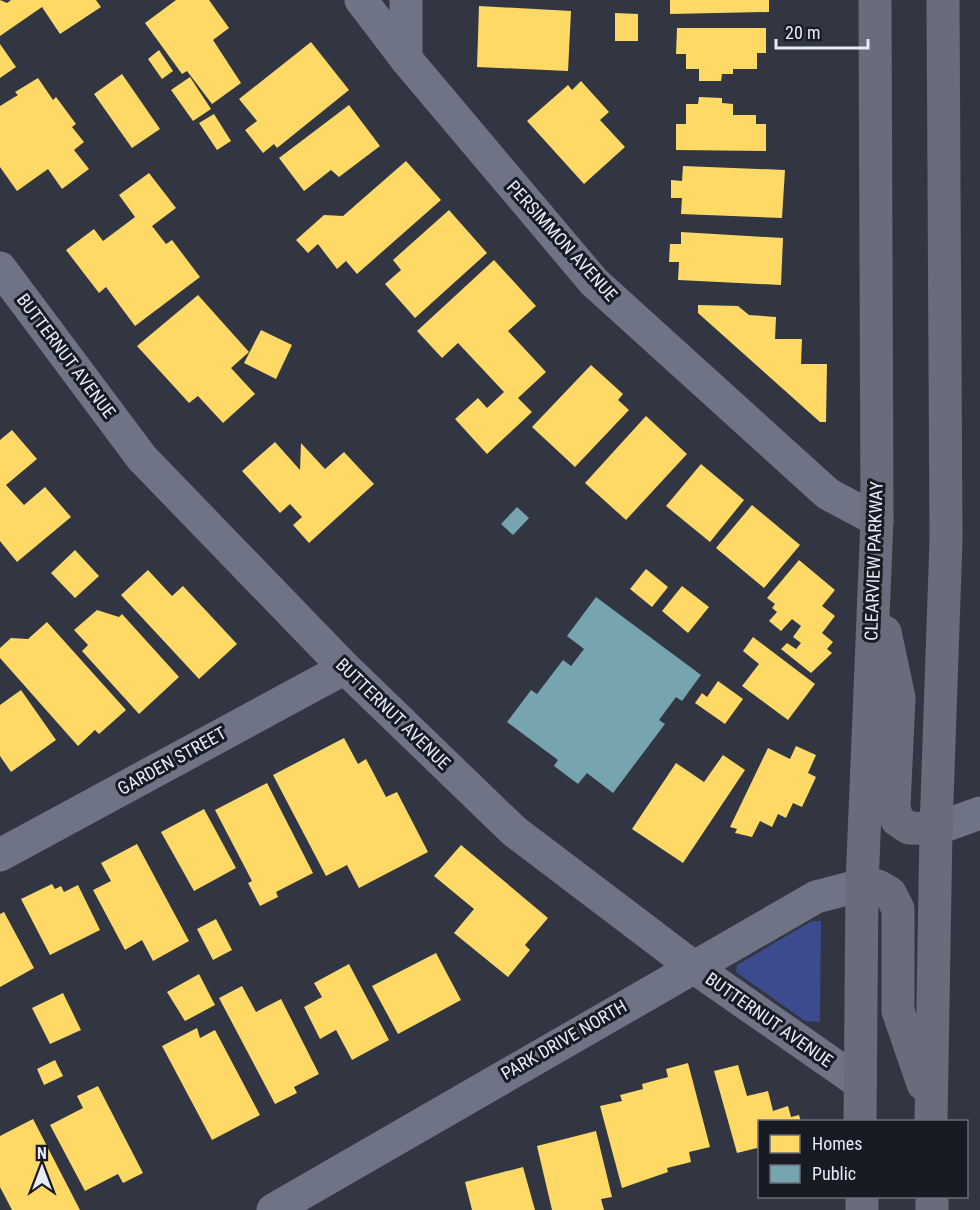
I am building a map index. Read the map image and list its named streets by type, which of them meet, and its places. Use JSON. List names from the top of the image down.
{
  "streets": {
    "highway": ["CLEARVIEW PARKWAY"],
    "street": [
      "PERSIMMON AVENUE",
      "BUTTERNUT AVENUE",
      "GARDEN STREET",
      "PARK DRIVE NORTH"
    ]
  },
  "crossings": [
    ["PERSIMMON AVENUE", "CLEARVIEW PARKWAY"],
    ["BUTTERNUT AVENUE", "CLEARVIEW PARKWAY"],
    ["BUTTERNUT AVENUE", "GARDEN STREET"],
    ["BUTTERNUT AVENUE", "PARK DRIVE NORTH"],
    ["CLEARVIEW PARKWAY", "PARK DRIVE NORTH"]
  ],
  "legend": ["Homes", "Public"],
  "scale_bar": "20 m",
  "north": "top"
}
